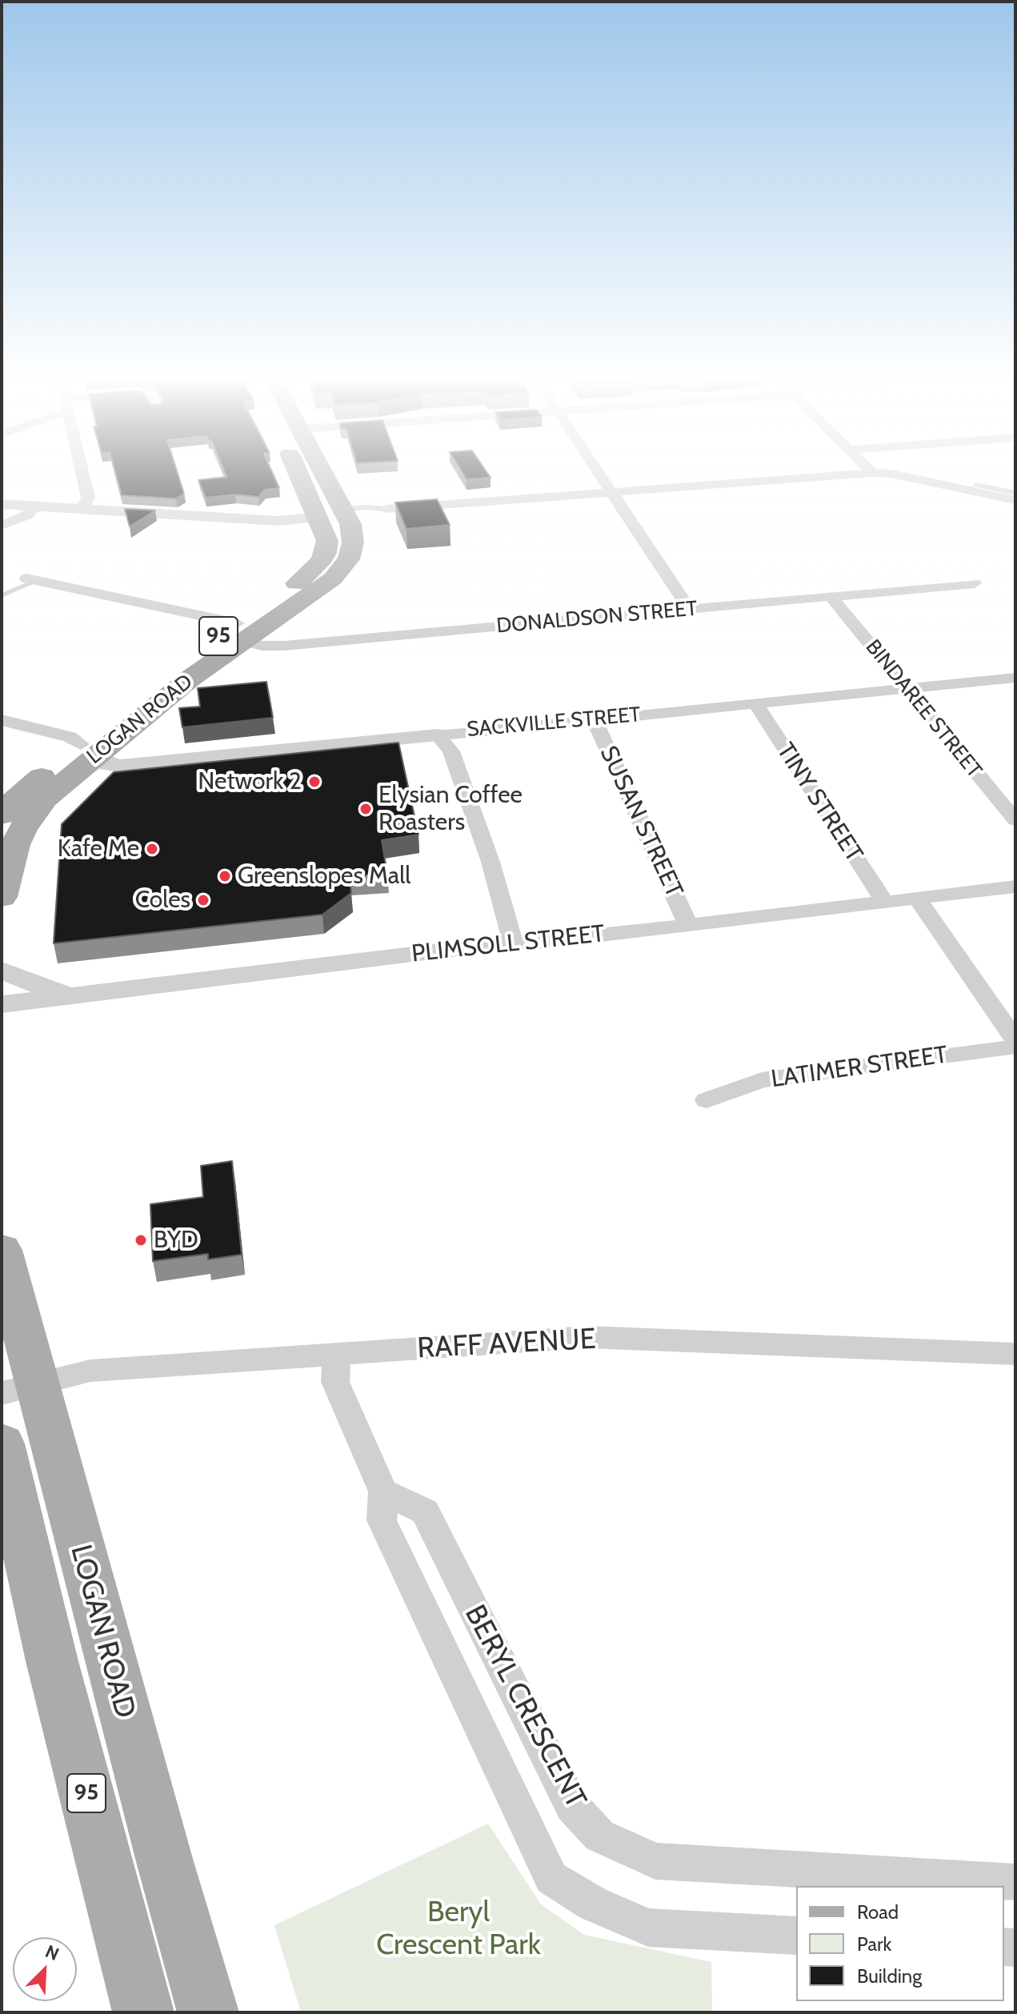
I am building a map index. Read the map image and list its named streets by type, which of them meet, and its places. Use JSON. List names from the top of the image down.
{
  "streets": {
    "main road": ["95", "LOGAN ROAD"],
    "street": [
      "DONALDSON STREET",
      "BINDAREE STREET",
      "SACKVILLE STREET",
      "TINY STREET",
      "SUSAN STREET",
      "PLIMSOLL STREET",
      "LATIMER STREET",
      "RAFF AVENUE",
      "BERYL CRESCENT"
    ]
  },
  "crossings": [
    ["DONALDSON STREET", "BINDAREE STREET"],
    ["DONALDSON STREET", "LOGAN ROAD"],
    ["BINDAREE STREET", "SACKVILLE STREET"],
    ["LOGAN ROAD", "SACKVILLE STREET"],
    ["LOGAN ROAD", "RAFF AVENUE"],
    ["SACKVILLE STREET", "TINY STREET"],
    ["SACKVILLE STREET", "SUSAN STREET"],
    ["TINY STREET", "PLIMSOLL STREET"],
    ["SUSAN STREET", "PLIMSOLL STREET"],
    ["RAFF AVENUE", "BERYL CRESCENT"]
  ],
  "parks": ["Beryl Crescent Park"],
  "places": [
    "Network 2",
    "Elysian Coffee Roasters",
    "Kafe Me",
    "Greenslopes Mall",
    "Coles",
    "BYD"
  ],
  "legend": ["Road", "Park", "Building"],
  "north": "top right"
}
